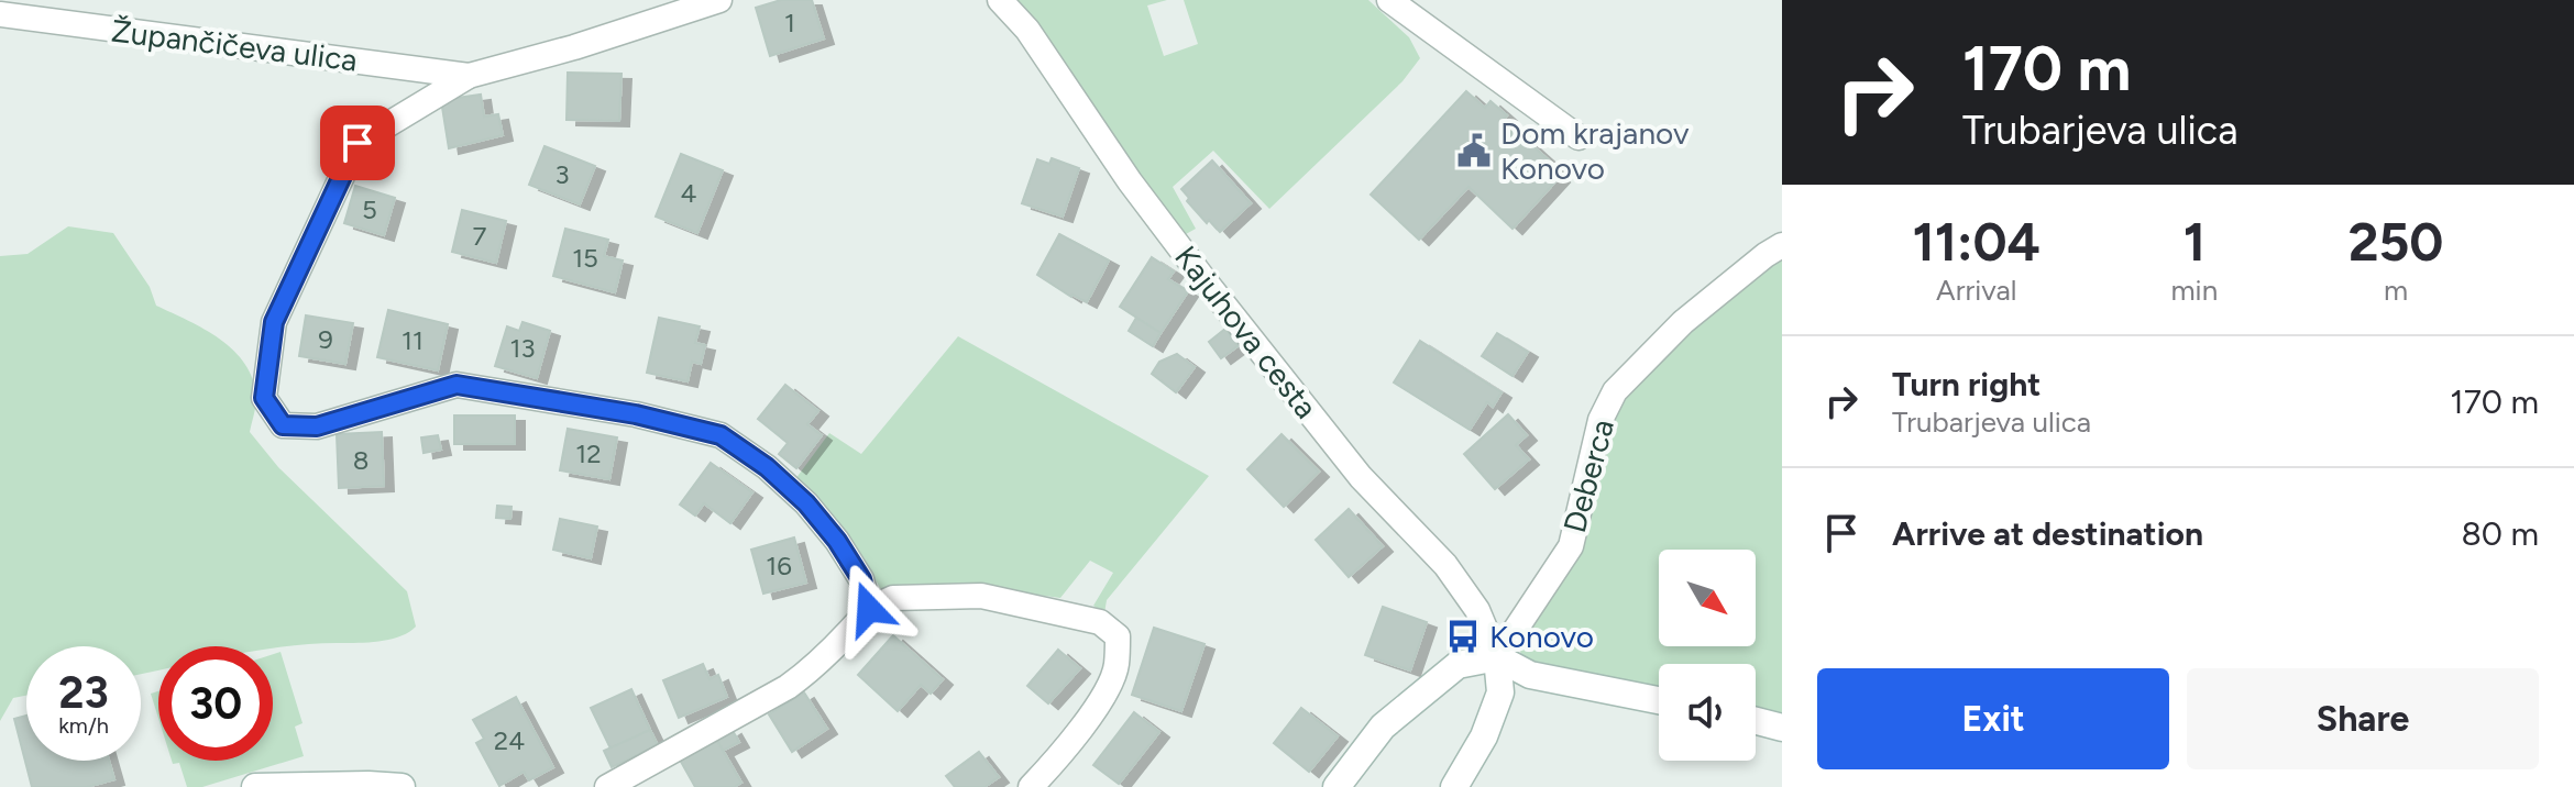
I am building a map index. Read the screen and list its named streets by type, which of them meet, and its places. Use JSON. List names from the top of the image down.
{
  "streets": {
    "street": ["Župančičeva ulica", "Kajuhova cesta", "Deberca"]
  },
  "crossings": [
    ["Kajuhova cesta", "Deberca"]
  ],
  "places": {
    "public building": ["Dom krajanov Konovo"],
    "bus stop": ["Konovo"]
  },
  "house_numbers": [
    "1",
    "3",
    "4",
    "5",
    "7",
    "15",
    "9",
    "11",
    "13",
    "12",
    "8",
    "16",
    "24"
  ],
  "north": "bottom right",
  "page": {
    "turn": ["170 m", "Trubarjeva ulica"],
    "eta": [
      "11:04",
      "Arrival",
      "1",
      "min",
      "250",
      "m"
    ],
    "list": [
      {
        "name": "Turn right",
        "note": "Trubarjeva ulica",
        "value": "170 m"
      },
      {
        "name": "Arrive at destination",
        "value": "80 m"
      }
    ],
    "speed": "23 km/h",
    "limit": "30",
    "buttons": ["Exit", "Share"]
  }
}
